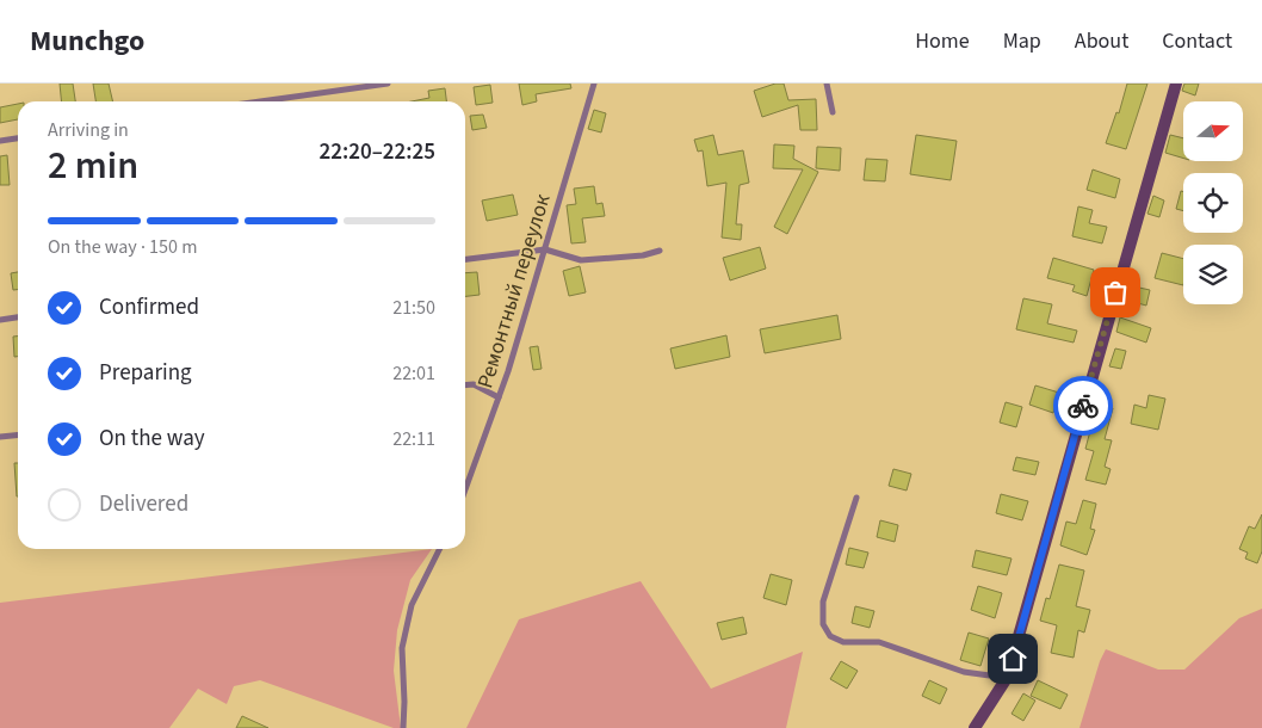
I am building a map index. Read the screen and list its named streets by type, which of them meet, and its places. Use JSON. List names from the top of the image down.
{
  "streets": {
    "street": ["Ремонтный переулок"]
  },
  "north": "right",
  "page": {
    "header": "Munchgo",
    "nav": [
      "Home",
      "Map",
      "About",
      "Contact"
    ],
    "heading": ["2 min", "Arriving in", "22:20–22:25"],
    "bar": "On the way · 150 m",
    "list": [
      ["Confirmed", "21:50"],
      ["Preparing", "22:01"],
      ["On the way", "22:11"],
      "Delivered"
    ]
  }
}
